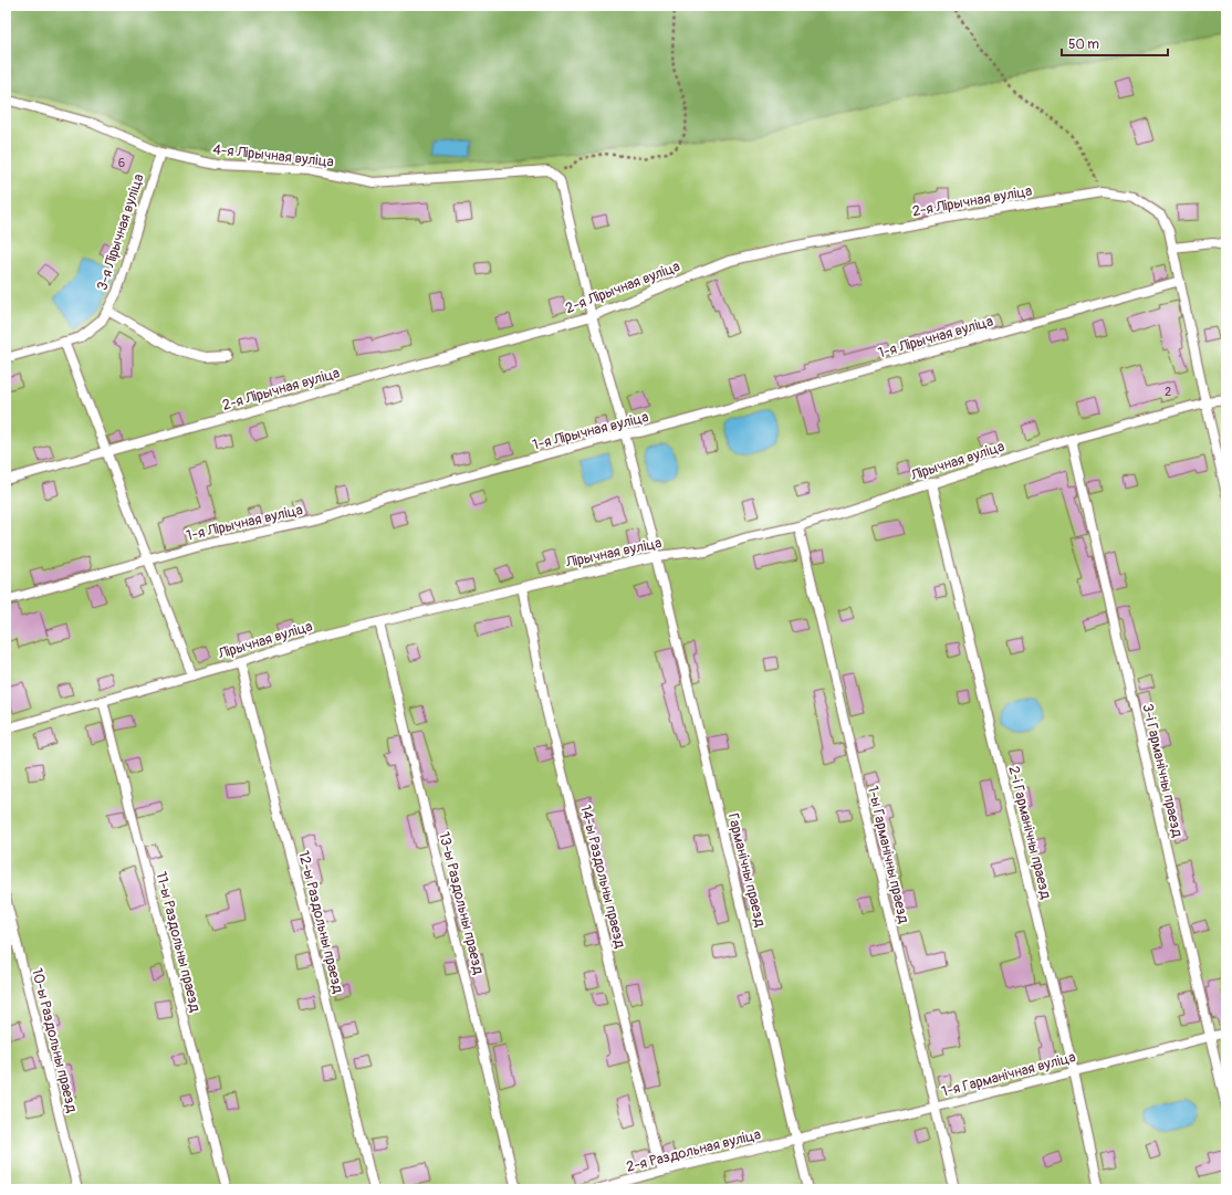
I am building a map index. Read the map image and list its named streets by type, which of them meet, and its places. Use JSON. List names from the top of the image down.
{
  "streets": {
    "lane": [
      "4-я Лірычная вуліца",
      "2-я Лірычная вуліца",
      "3-я Лірычная вуліца",
      "1-я Лірычная вуліца",
      "Лірычная вуліца",
      "3-і Гарманічны праезд",
      "2-і Гарманічны праезд",
      "1-ы Гарманічны праезд",
      "Гарманічны праезд",
      "14-ы Раздольны праезд",
      "13-ы Раздольны праезд",
      "12-ы Раздольны праезд",
      "11-ы Раздольны праезд",
      "10-ы Раздольны праезд",
      "1-я Гарманічная вуліца",
      "2-я Раздольная вуліца"
    ]
  },
  "crossings": [
    ["4-я Лірычная вуліца", "3-я Лірычная вуліца"],
    ["4-я Лірычная вуліца", "Гарманічны праезд"],
    ["2-я Лірычная вуліца", "1-я Лірычная вуліца"],
    ["2-я Лірычная вуліца", "Лірычная вуліца"],
    ["2-я Лірычная вуліца", "Гарманічны праезд"],
    ["1-я Лірычная вуліца", "Гарманічны праезд"],
    ["Лірычная вуліца", "3-і Гарманічны праезд"],
    ["Лірычная вуліца", "2-і Гарманічны праезд"],
    ["Лірычная вуліца", "1-ы Гарманічны праезд"],
    ["Лірычная вуліца", "Гарманічны праезд"],
    ["Лірычная вуліца", "14-ы Раздольны праезд"],
    ["Лірычная вуліца", "13-ы Раздольны праезд"],
    ["Лірычная вуліца", "12-ы Раздольны праезд"],
    ["Лірычная вуліца", "11-ы Раздольны праезд"],
    ["3-і Гарманічны праезд", "1-я Гарманічная вуліца"],
    ["2-і Гарманічны праезд", "1-я Гарманічная вуліца"],
    ["1-ы Гарманічны праезд", "1-я Гарманічная вуліца"],
    ["Гарманічны праезд", "1-я Гарманічная вуліца"],
    ["Гарманічны праезд", "2-я Раздольная вуліца"],
    ["14-ы Раздольны праезд", "2-я Раздольная вуліца"],
    ["1-я Гарманічная вуліца", "2-я Раздольная вуліца"]
  ],
  "house_numbers": ["6", "2"],
  "scale_bar": "50 m"
}
